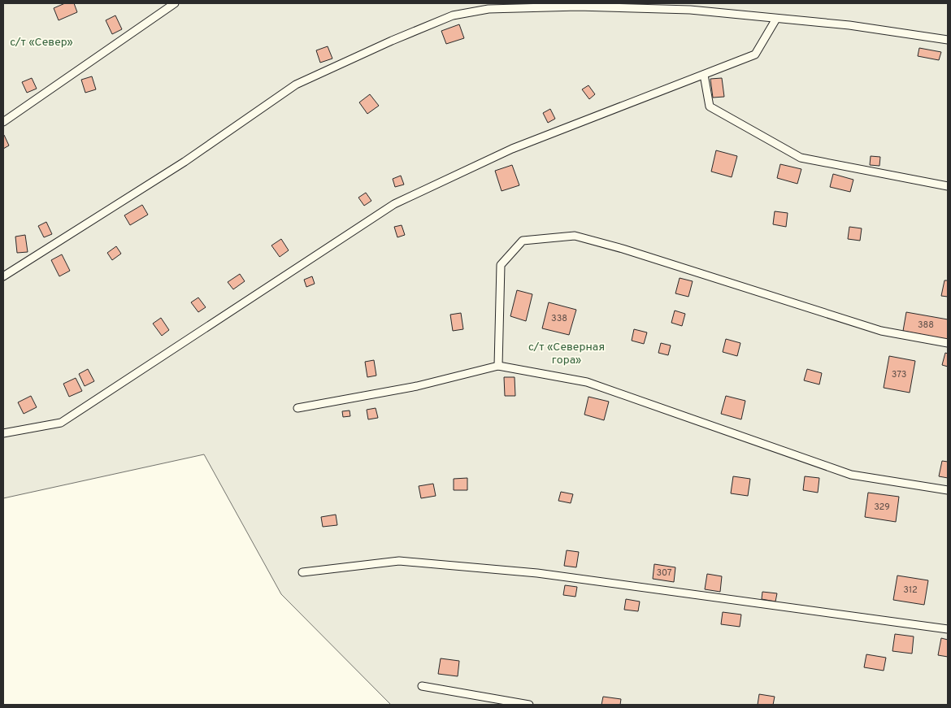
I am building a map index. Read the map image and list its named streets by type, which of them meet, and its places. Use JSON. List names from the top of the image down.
{
  "parks": ["с/т «Север»", "с/т «Северная гора»"],
  "house_numbers": [
    "338",
    "388",
    "373",
    "329",
    "307",
    "312"
  ]
}
